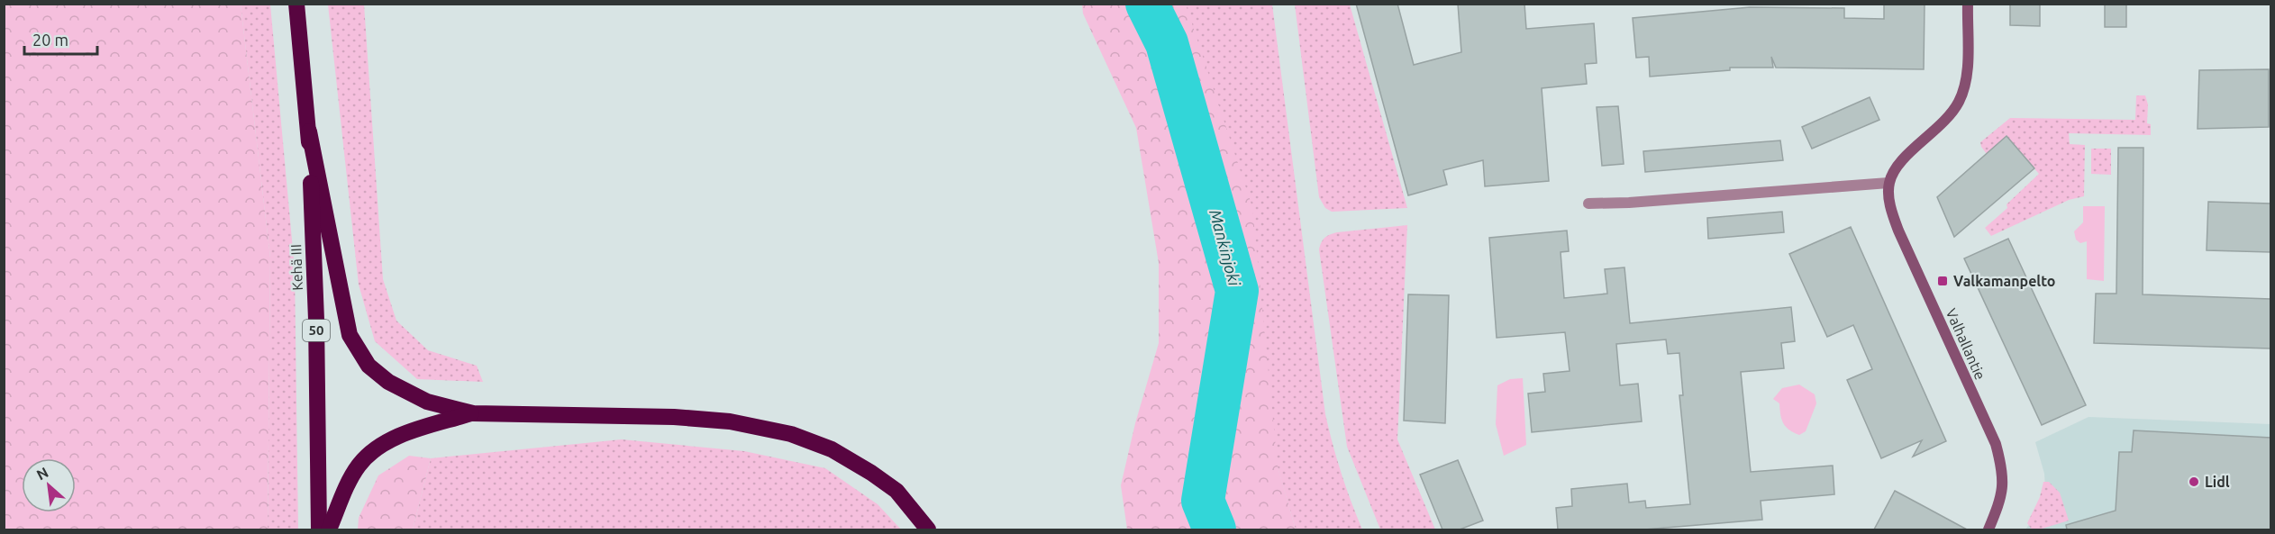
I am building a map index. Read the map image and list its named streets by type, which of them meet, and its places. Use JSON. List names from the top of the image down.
{
  "streets": {
    "highway": ["Kehä III", "50"],
    "street": ["Valhallantie"]
  },
  "water": ["Mankinjoki"],
  "places": {
    "transit": ["Valkamanpelto"],
    "other": ["Lidl"]
  },
  "scale_bar": "20 m",
  "north": "top left"
}
